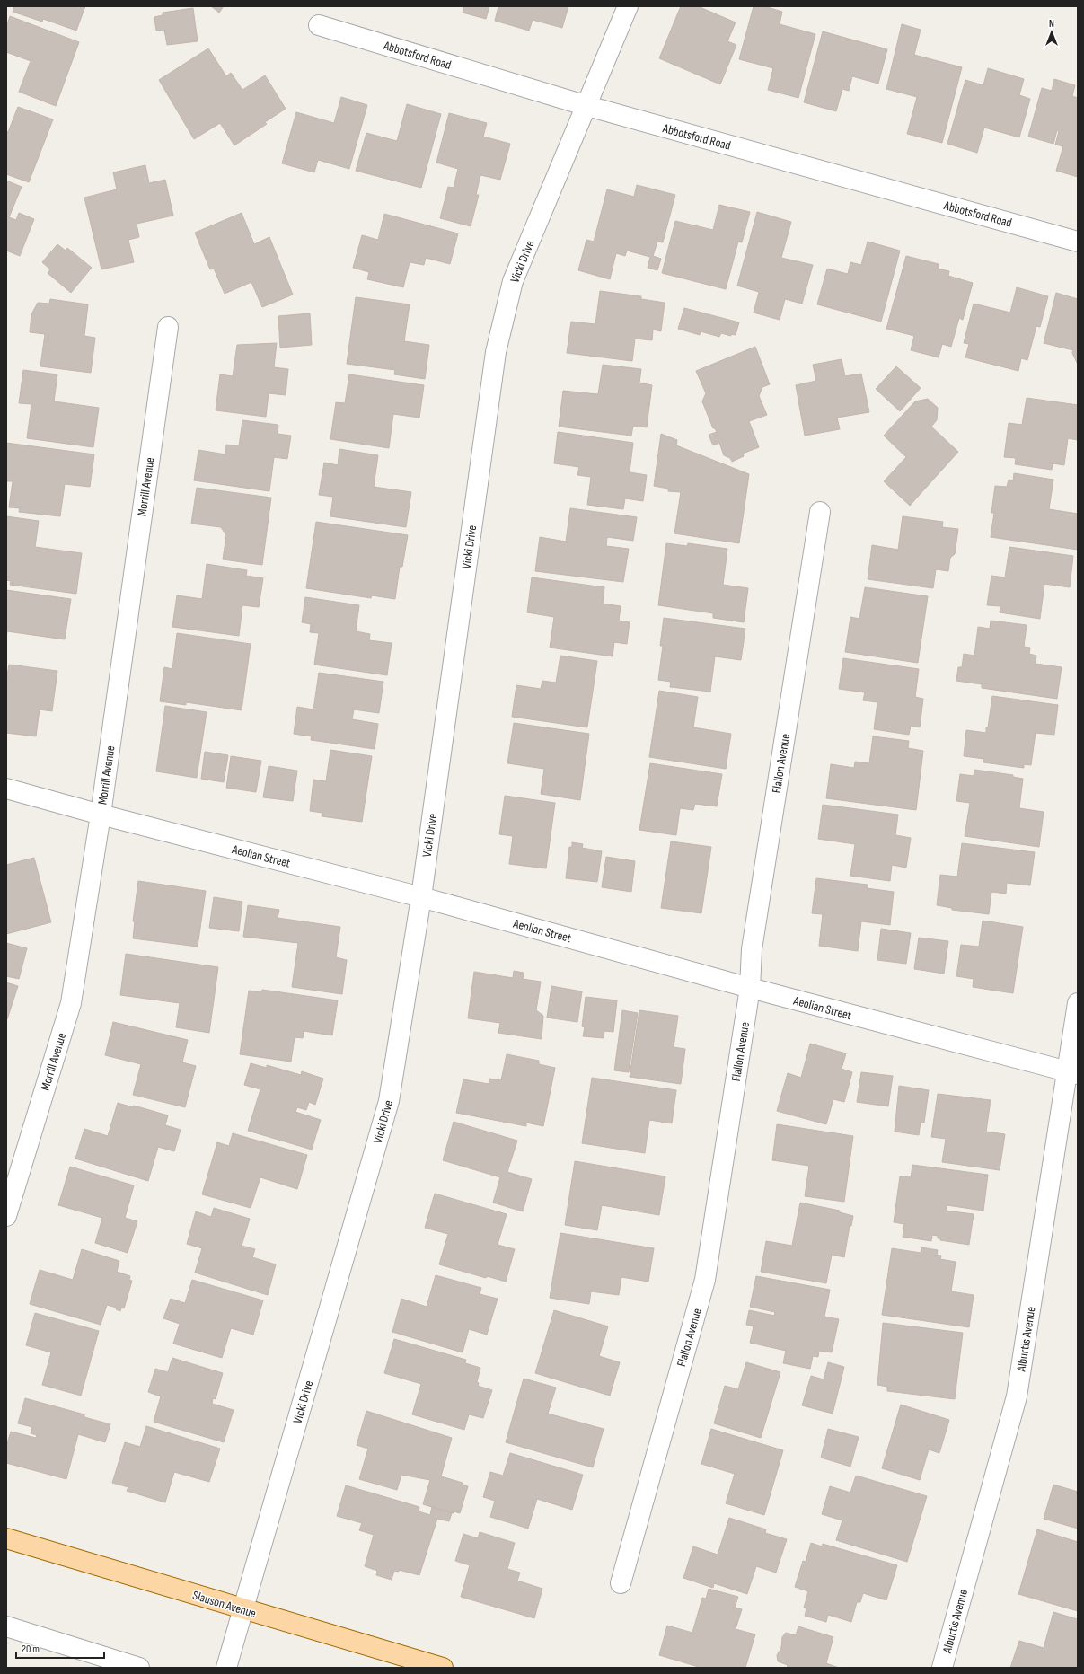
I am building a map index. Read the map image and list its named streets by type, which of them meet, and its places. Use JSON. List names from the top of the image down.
{
  "streets": {
    "main road": ["Slauson Avenue"],
    "street": [
      "Abbotsford Road",
      "Vicki Drive",
      "Morrill Avenue",
      "Flallon Avenue",
      "Aeolian Street",
      "Alburtis Avenue"
    ]
  },
  "crossings": [
    ["Abbotsford Road", "Vicki Drive"],
    ["Vicki Drive", "Aeolian Street"],
    ["Vicki Drive", "Slauson Avenue"],
    ["Morrill Avenue", "Aeolian Street"],
    ["Flallon Avenue", "Aeolian Street"],
    ["Aeolian Street", "Alburtis Avenue"]
  ],
  "scale_bar": "20 m",
  "north": "top"
}
